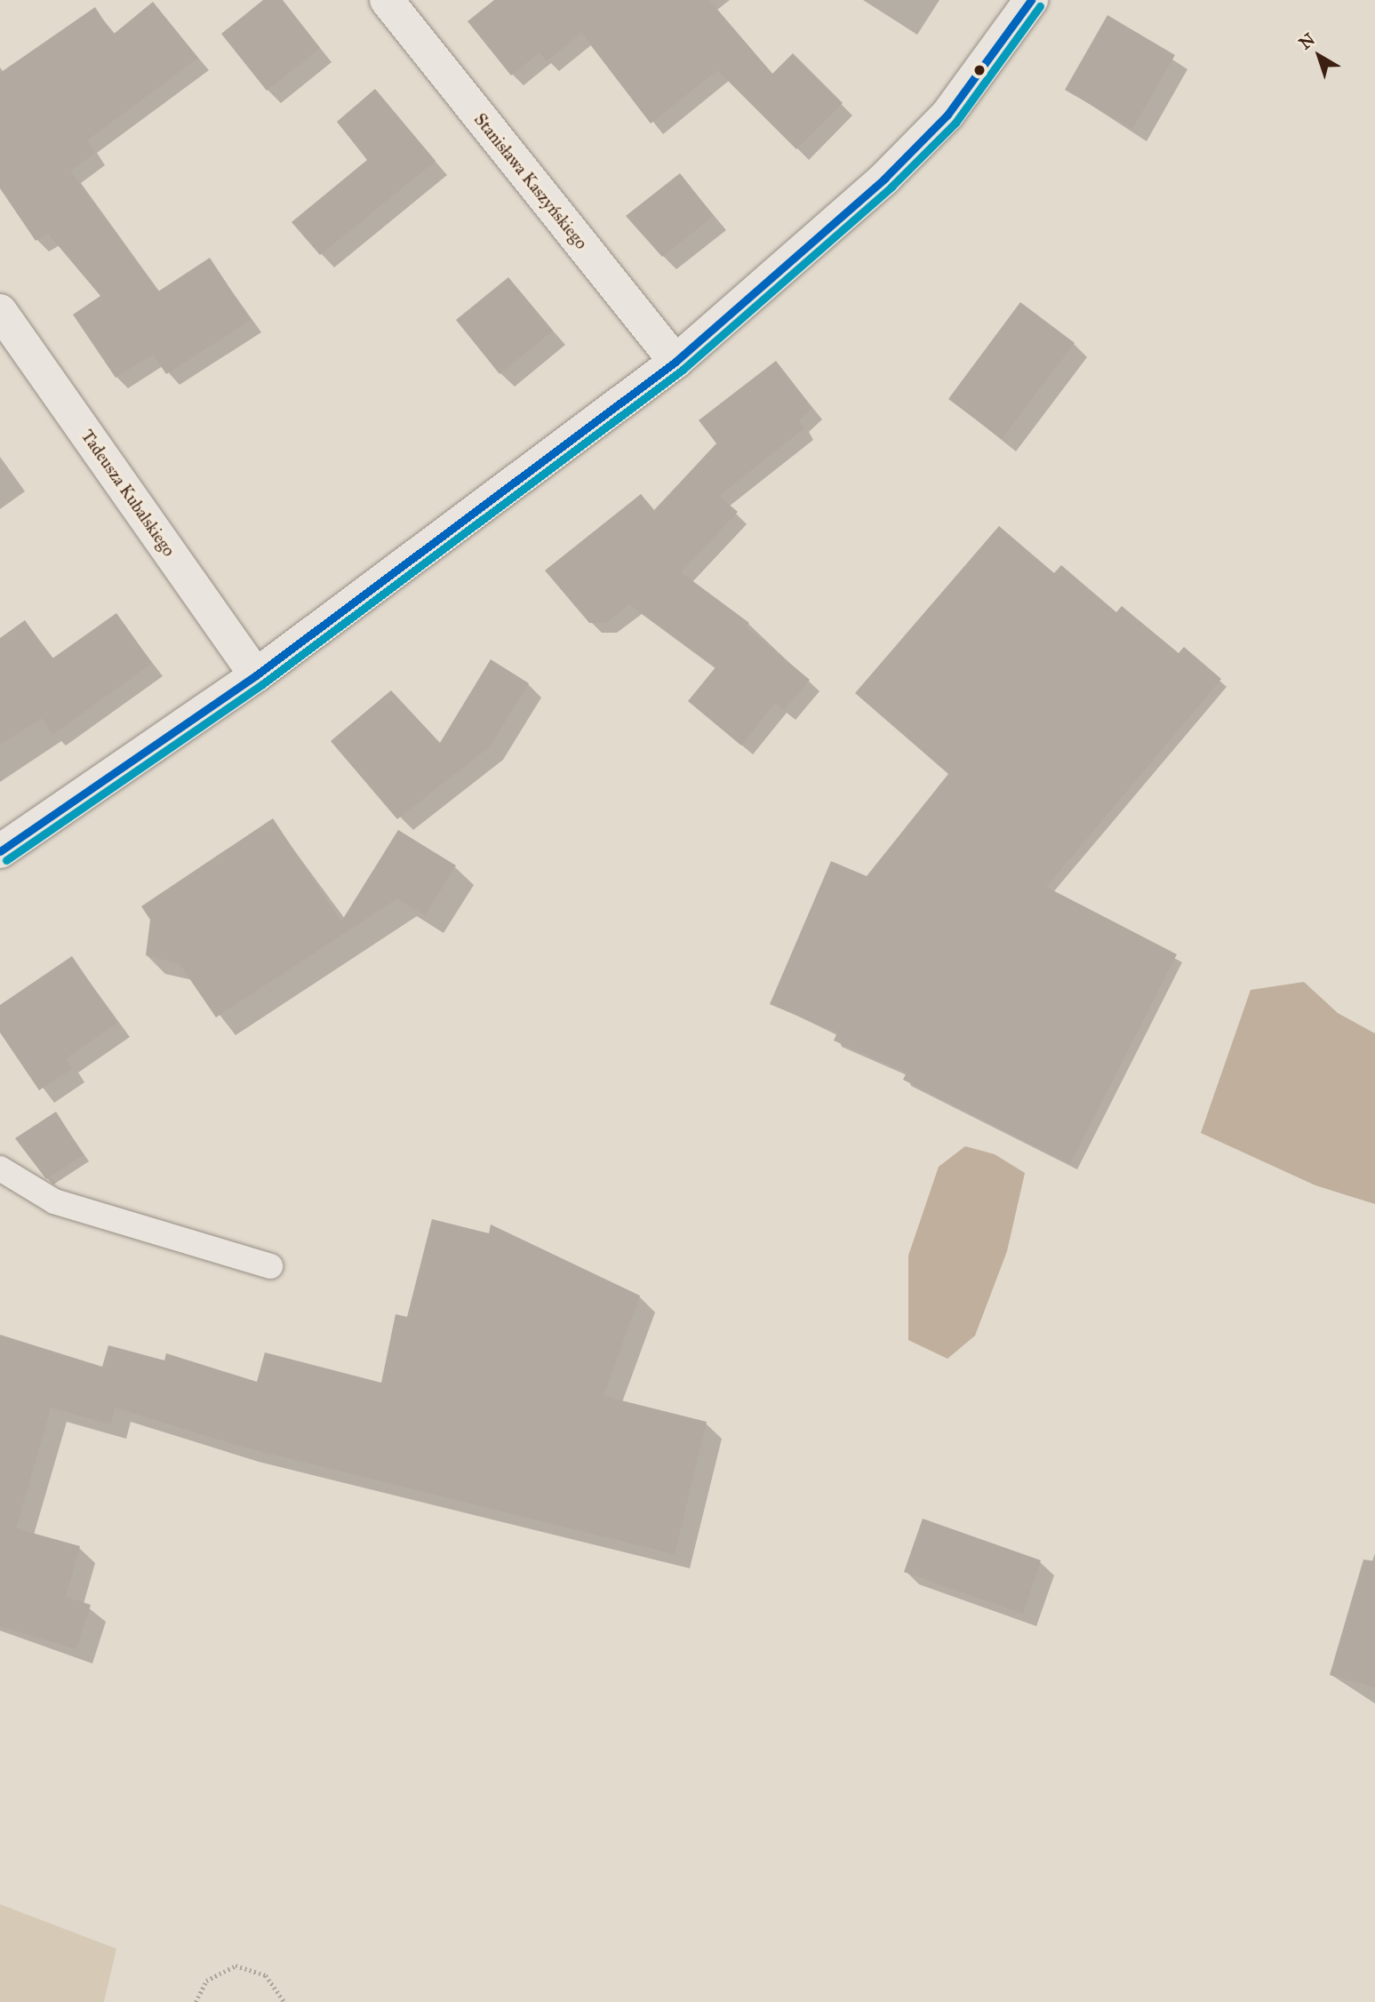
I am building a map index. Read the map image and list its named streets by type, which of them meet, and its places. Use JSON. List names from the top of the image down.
{
  "streets": {
    "street": ["Stanisława Kaszyńskiego", "Tadeusza Kubalskiego"]
  },
  "north": "top left"
}
